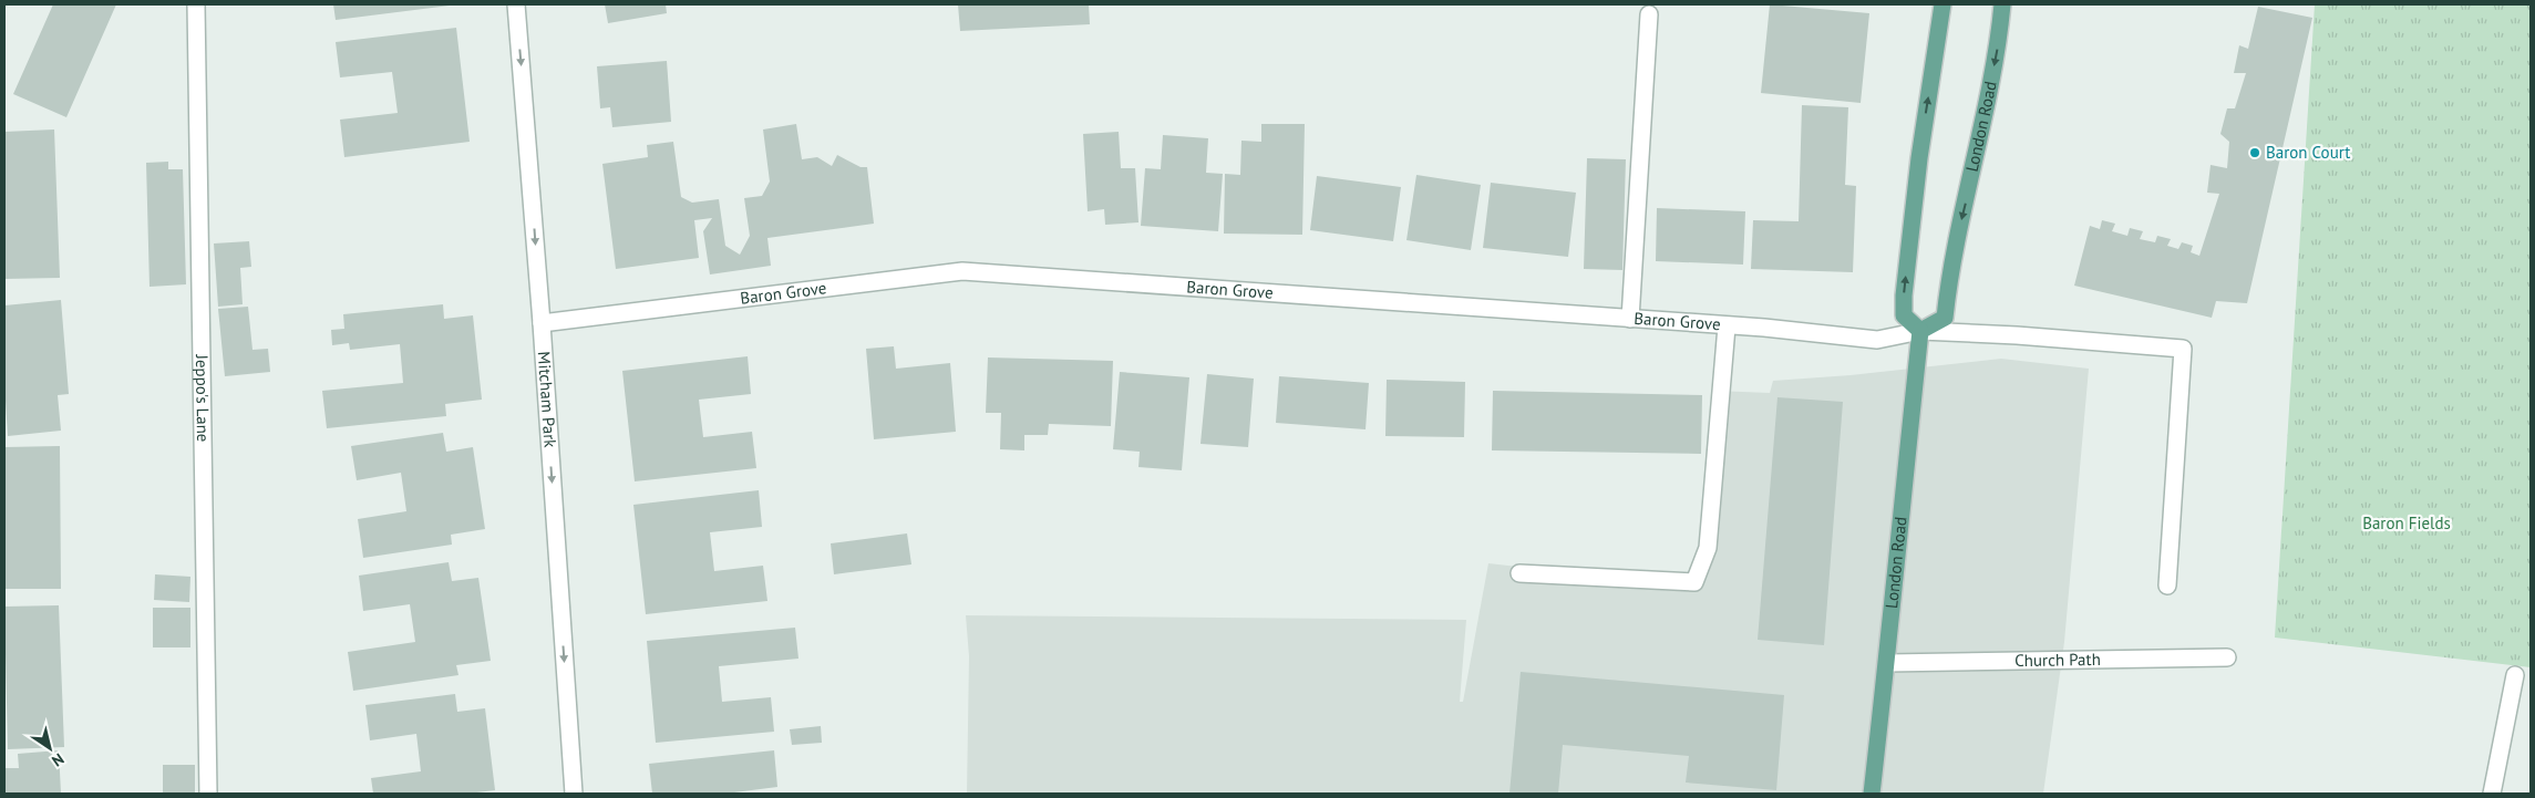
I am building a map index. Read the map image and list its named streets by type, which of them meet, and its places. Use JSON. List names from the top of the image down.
{
  "streets": {
    "main road": ["London Road"],
    "street": [
      "Baron Grove",
      "Mitcham Park",
      "Jeppo's Lane",
      "Church Path"
    ]
  },
  "crossings": [
    ["London Road", "Baron Grove"],
    ["London Road", "Church Path"],
    ["Baron Grove", "Mitcham Park"]
  ],
  "one_way": ["Mitcham Park"],
  "parks": ["Baron Fields"],
  "places": ["Baron Court"],
  "north": "bottom right"
}
